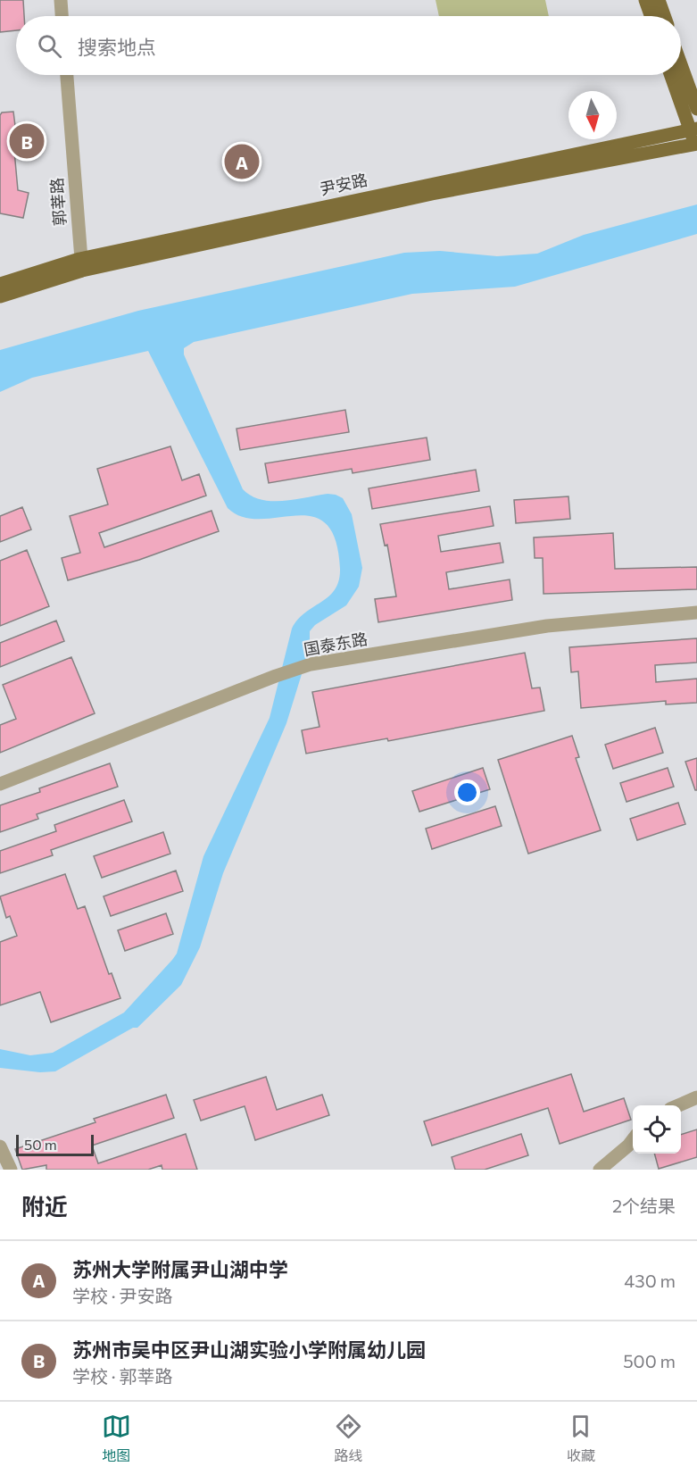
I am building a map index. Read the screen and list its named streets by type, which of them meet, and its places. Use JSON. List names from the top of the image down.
{
  "streets": {
    "main road": ["尹安路"],
    "street": ["郭莘路", "国泰东路"]
  },
  "crossings": [
    ["尹安路", "郭莘路"]
  ],
  "scale_bar": "50 m",
  "north": "bottom",
  "page": {
    "search": "搜索地点",
    "pins": ["B", "A"],
    "scale": "50 m",
    "heading": ["附近", "2个结果"],
    "list": [
      {
        "mark": "A",
        "name": "苏州大学附属尹山湖中学",
        "note": "学校 · 尹安路",
        "value": "430 m"
      },
      {
        "mark": "B",
        "name": "苏州市吴中区尹山湖实验小学附属幼儿园",
        "note": "学校 · 郭莘路",
        "value": "500 m"
      }
    ],
    "nav": ["地图", "路线", "收藏"]
  }
}
